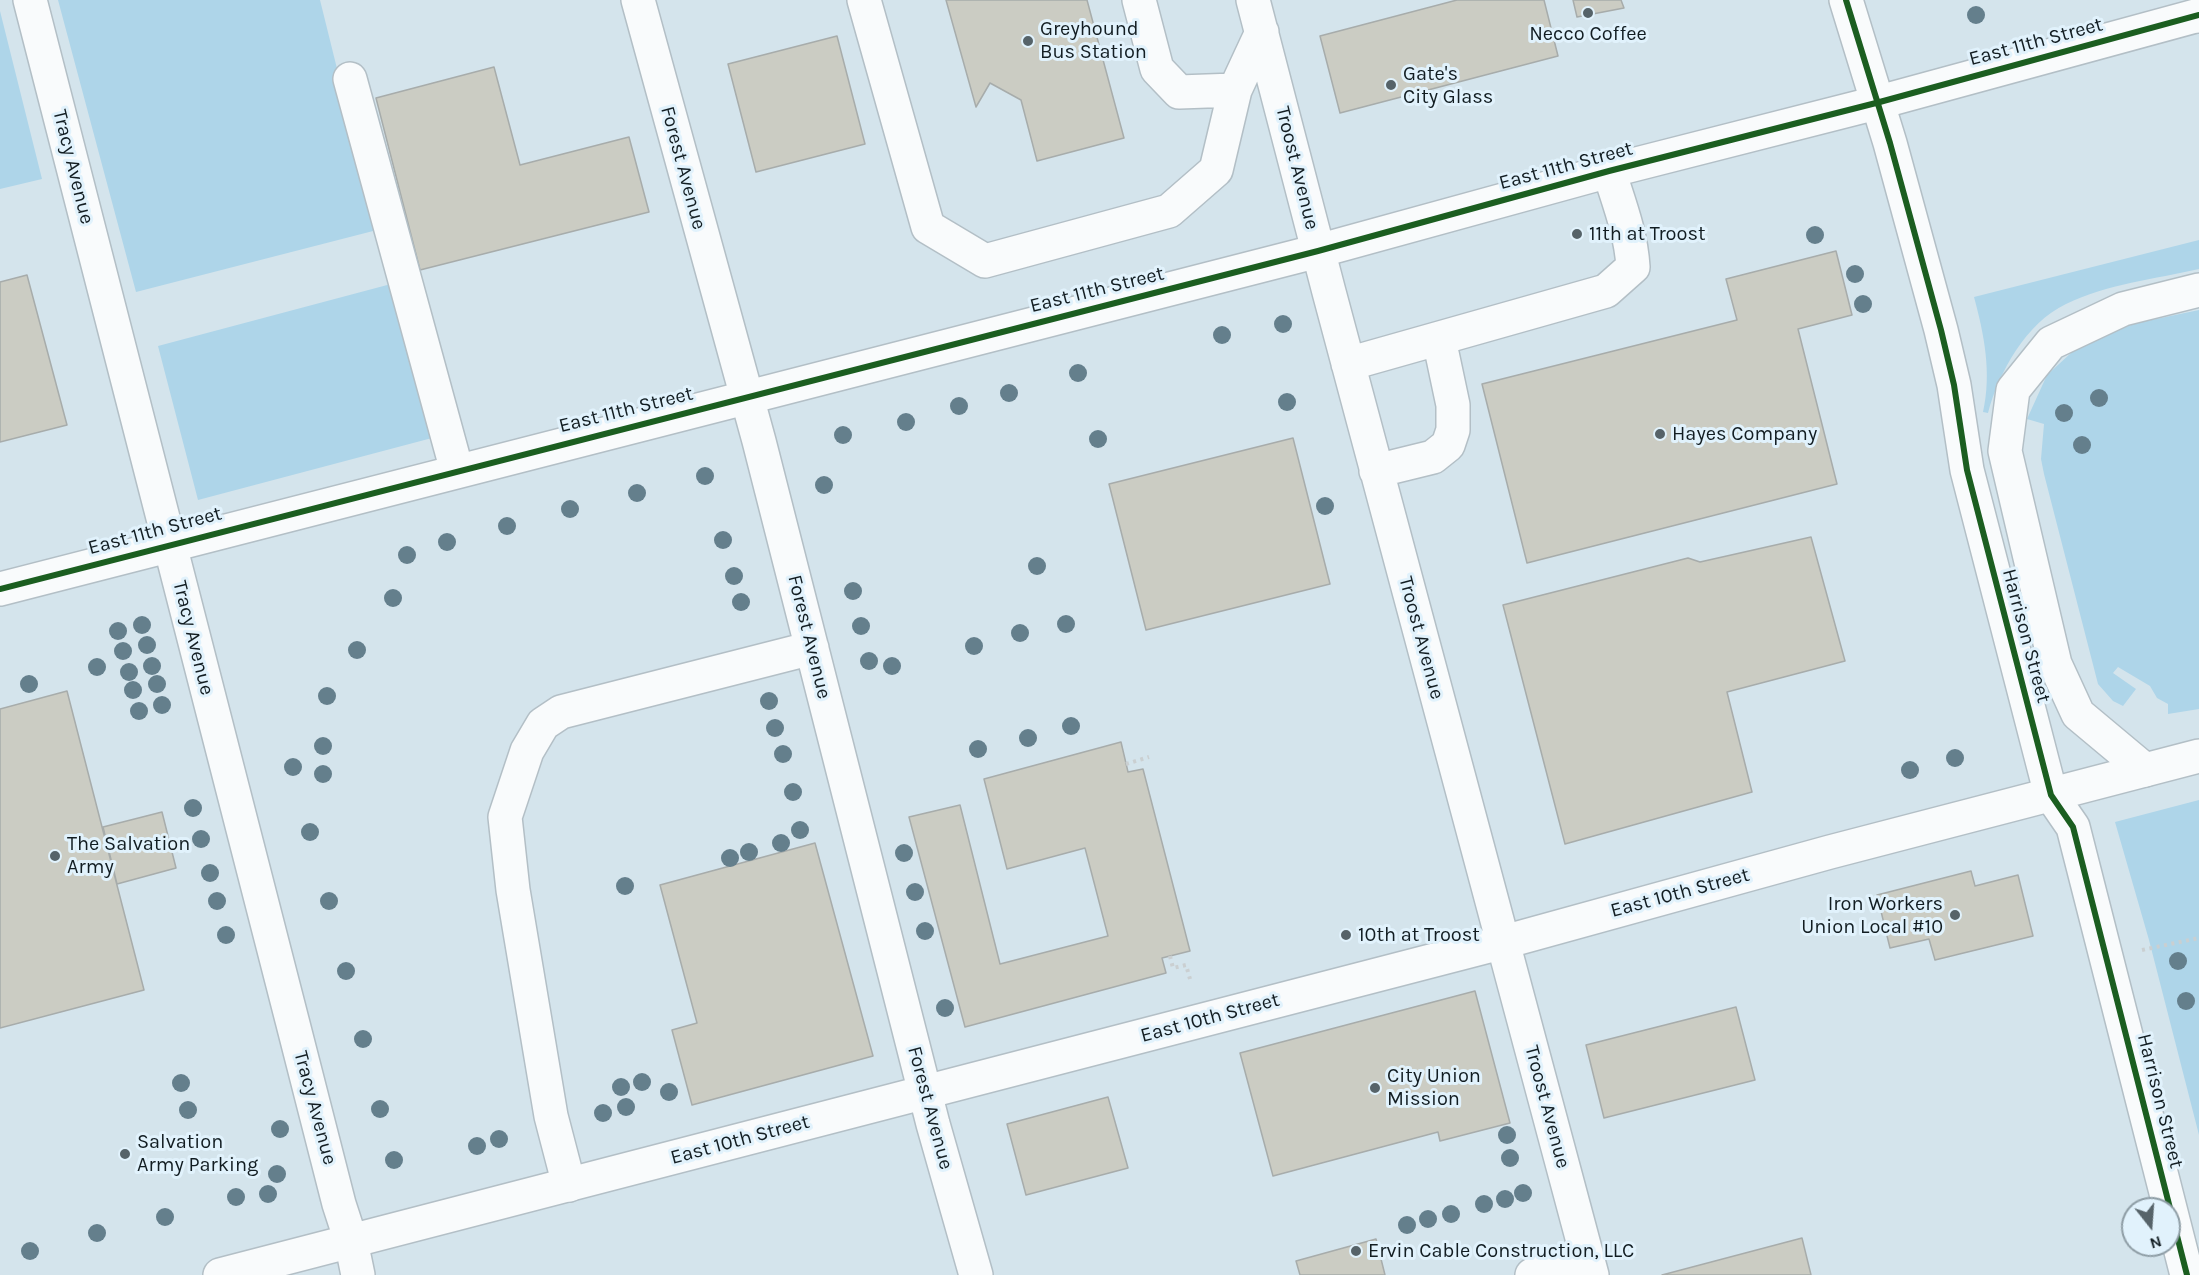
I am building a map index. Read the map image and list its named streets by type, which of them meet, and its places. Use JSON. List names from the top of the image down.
{
  "streets": {
    "main road": [
      "East 11th Street",
      "Tracy Avenue",
      "Forest Avenue",
      "Troost Avenue",
      "Harrison Street",
      "East 10th Street"
    ]
  },
  "crossings": [
    ["East 11th Street", "Tracy Avenue"],
    ["East 11th Street", "Forest Avenue"],
    ["East 11th Street", "Troost Avenue"],
    ["East 11th Street", "Harrison Street"],
    ["Tracy Avenue", "East 10th Street"],
    ["Forest Avenue", "East 10th Street"],
    ["Troost Avenue", "East 10th Street"],
    ["Harrison Street", "East 10th Street"]
  ],
  "places": [
    "Necco Coffee",
    "Greyhound Bus Station",
    "Gate's City Glass",
    "11th at Troost",
    "Hayes Company",
    "The Salvation Army",
    "Iron Workers Union Local #10",
    "10th at Troost",
    "City Union Mission",
    "Salvation Army Parking",
    "Ervin Cable Construction, LLC"
  ],
  "north": "bottom"
}
